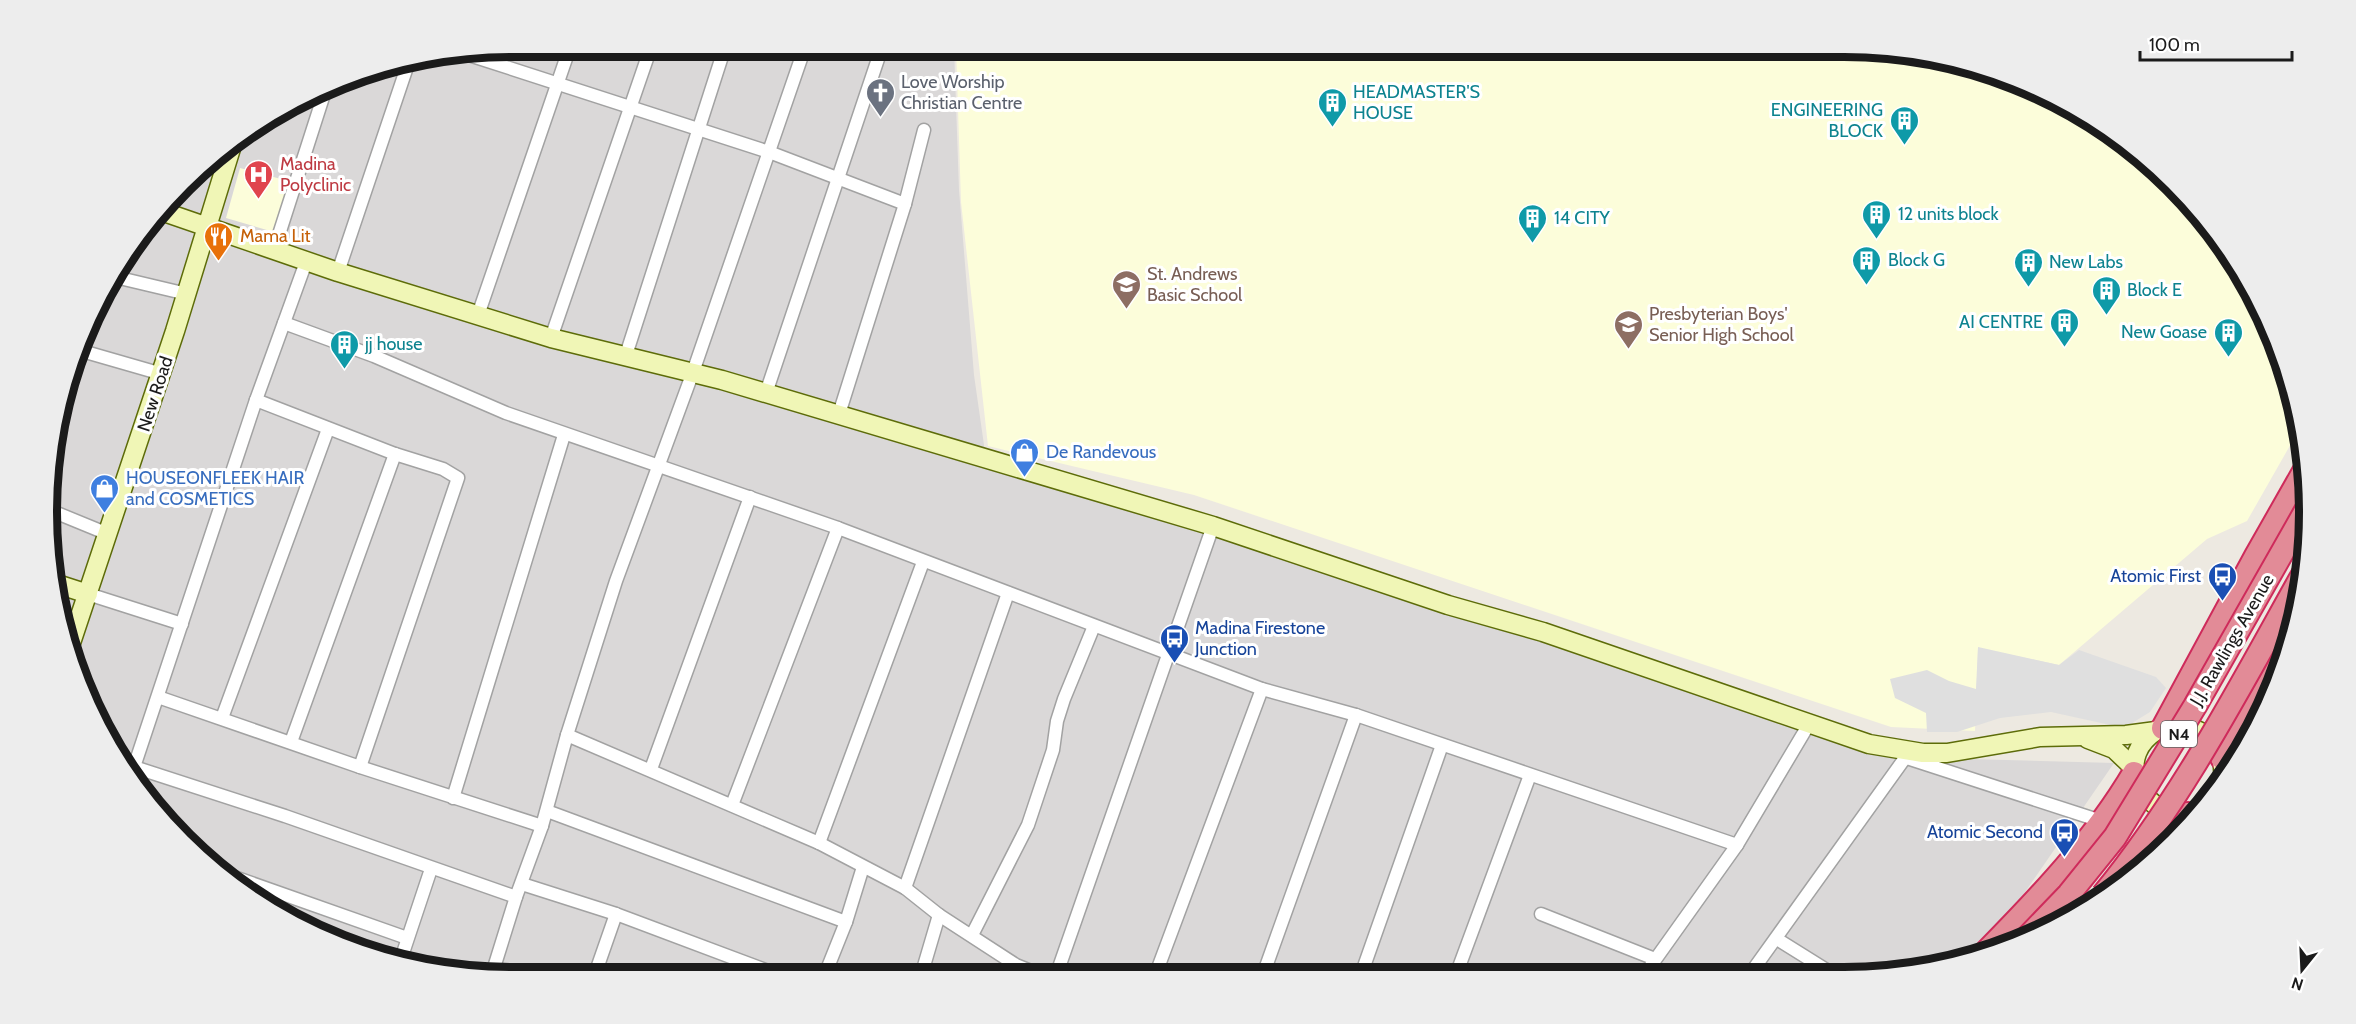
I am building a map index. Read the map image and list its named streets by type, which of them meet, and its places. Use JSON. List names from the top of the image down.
{
  "streets": {
    "highway": ["J.J. Rawlings Avenue", "N4"],
    "street": ["New Road"]
  },
  "places": {
    "church": ["Love Worship Christian Centre"],
    "building": [
      "HEADMASTER'S HOUSE",
      "ENGINEERING BLOCK",
      "12 units block",
      "14 CITY",
      "Block G",
      "New Labs",
      "Block E",
      "AI CENTRE",
      "New Goase",
      "jj house"
    ],
    "hospital": ["Madina Polyclinic"],
    "restaurant": ["Mama Lit"],
    "school or university": ["St. Andrews Basic School", "Presbyterian Boys' Senior High School"],
    "shop": ["De Randevous", "HOUSEONFLEEK HAIR and COSMETICS"],
    "bus stop": ["Atomic First", "Madina Firestone Junction", "Atomic Second"]
  },
  "scale_bar": "100 m",
  "north": "bottom"
}
